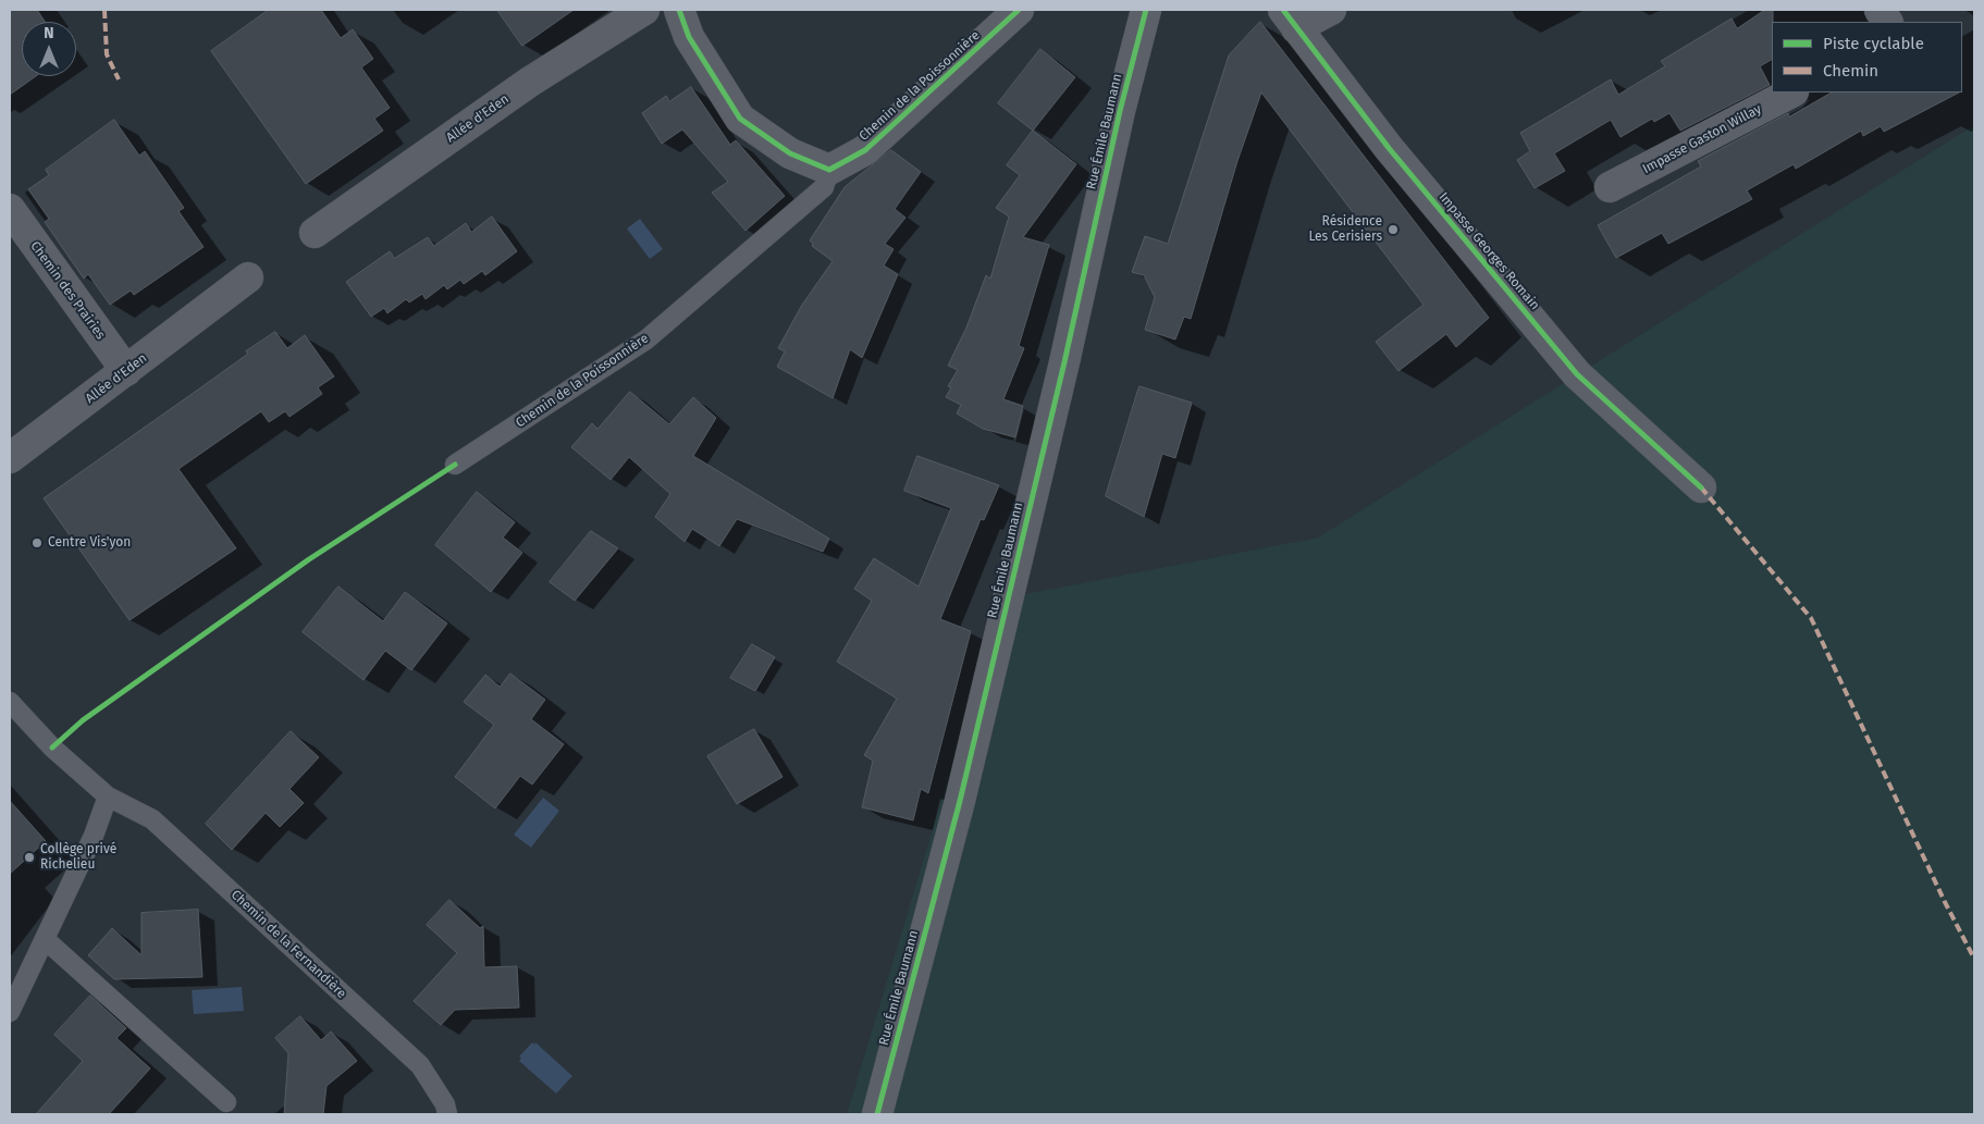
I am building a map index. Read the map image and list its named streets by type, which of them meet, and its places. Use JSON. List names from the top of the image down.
{
  "streets": {
    "street": [
      "Chemin de la Poissonnière",
      "Allée d'Eden",
      "Rue Émile Baumann",
      "Impasse Gaston Willay",
      "Impasse Georges Romain",
      "Chemin des Prairies"
    ],
    "lane": ["Chemin de la Fernandière"]
  },
  "crossings": [
    ["Allée d'Eden", "Chemin des Prairies"]
  ],
  "places": ["Résidence Les Cerisiers", "Centre Vis'yon", "Collège privé Richelieu"],
  "legend": ["Piste cyclable", "Chemin"],
  "north": "top"
}
